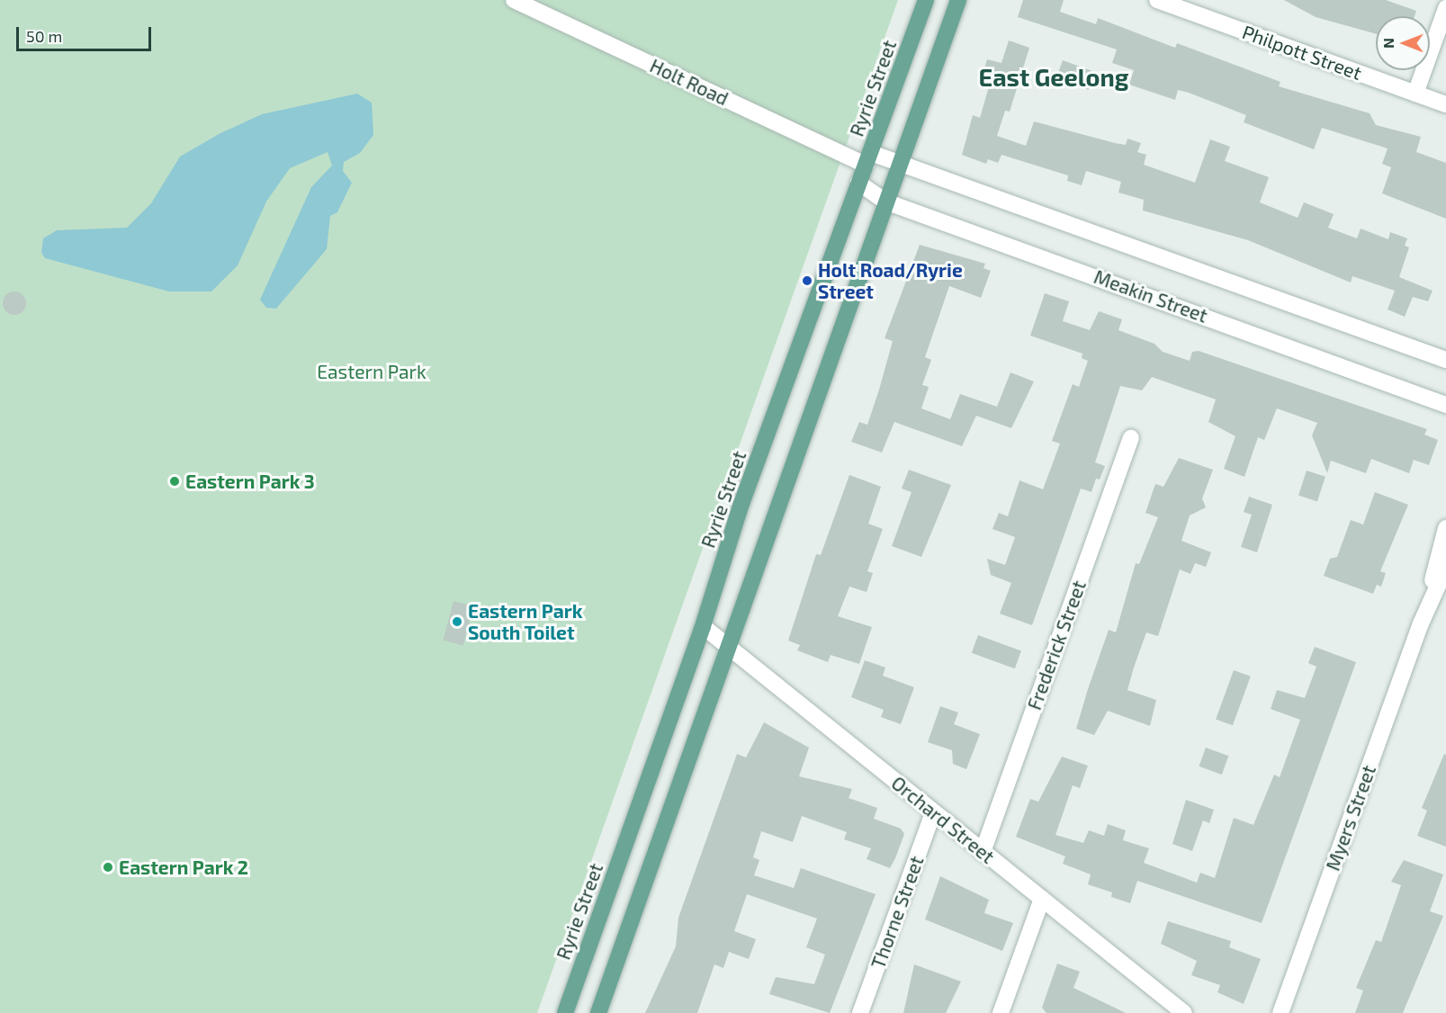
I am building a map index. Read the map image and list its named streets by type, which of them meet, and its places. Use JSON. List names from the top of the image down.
{
  "streets": {
    "main road": ["Ryrie Street"],
    "street": [
      "Philpott Street",
      "Holt Road",
      "Meakin Street",
      "Frederick Street",
      "Myers Street",
      "Orchard Street",
      "Thorne Street"
    ]
  },
  "crossings": [
    ["Holt Road", "Ryrie Street"],
    ["Ryrie Street", "Meakin Street"],
    ["Ryrie Street", "Orchard Street"],
    ["Frederick Street", "Orchard Street"],
    ["Orchard Street", "Thorne Street"]
  ],
  "districts": ["East Geelong"],
  "parks": ["Eastern Park"],
  "places": [
    "Holt Road/Ryrie Street",
    "Eastern Park 3",
    "Eastern Park South Toilet",
    "Eastern Park 2"
  ],
  "scale_bar": "50 m",
  "north": "left"
}
